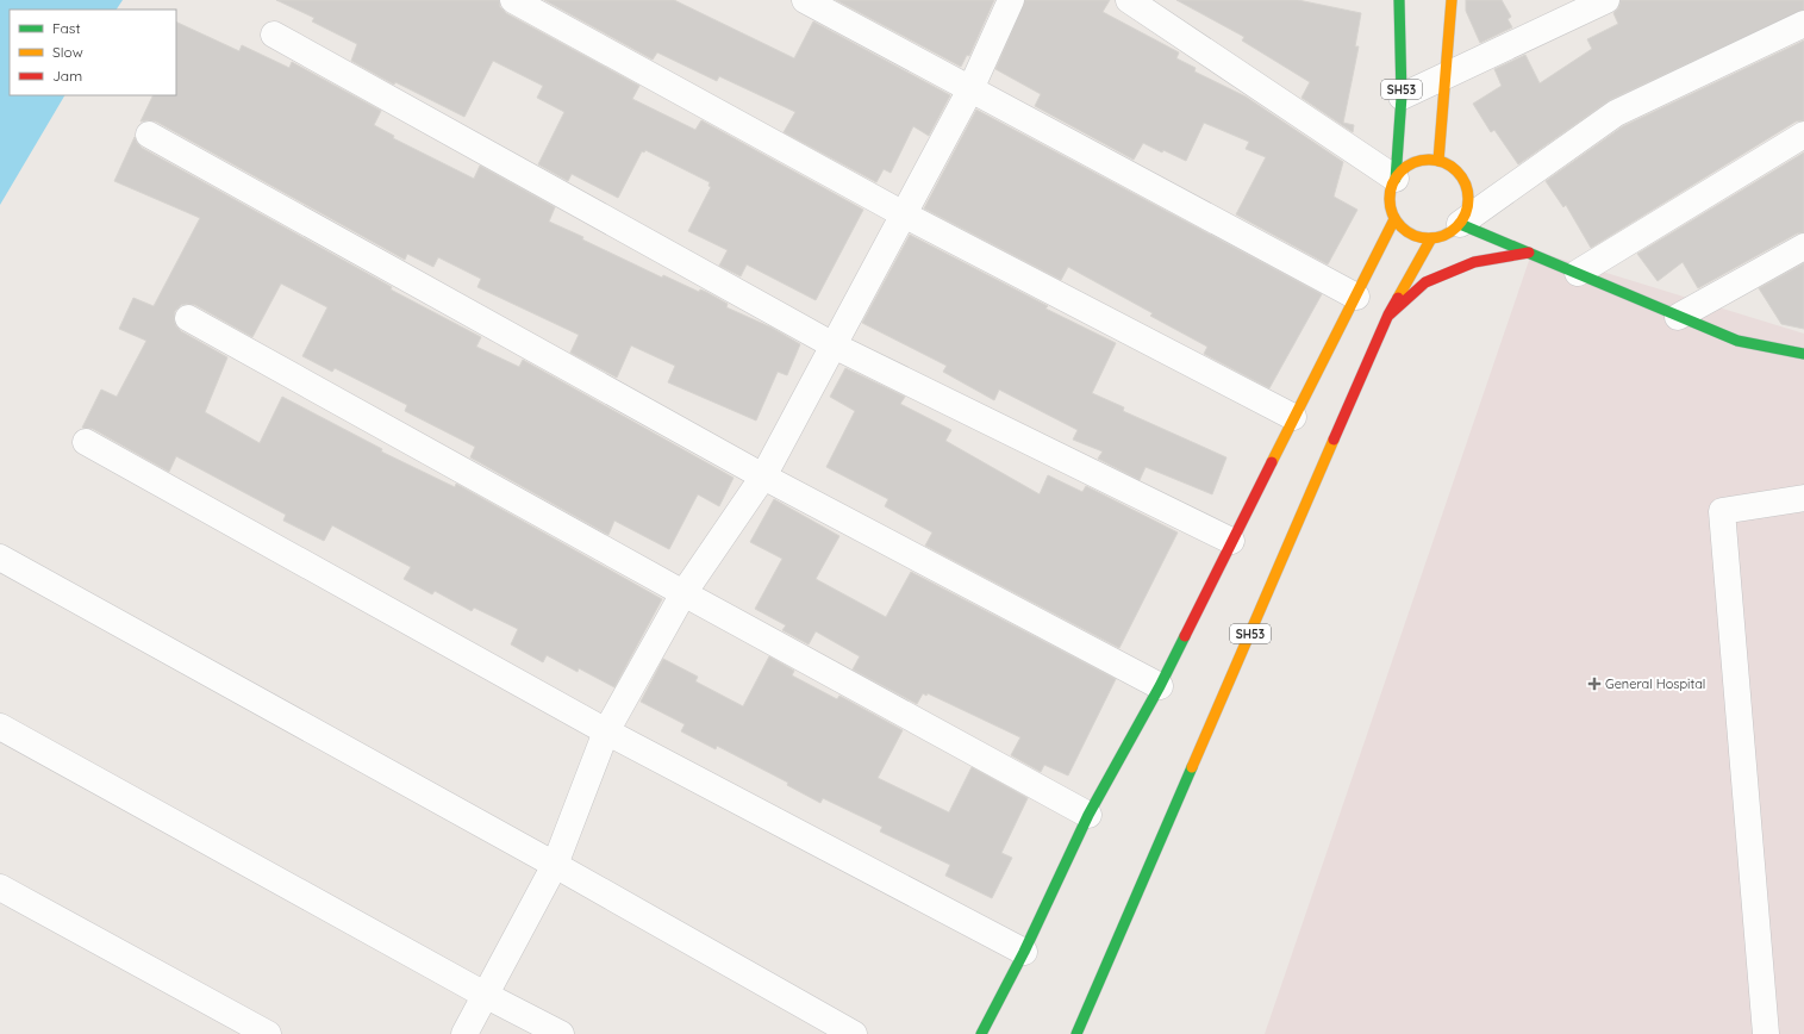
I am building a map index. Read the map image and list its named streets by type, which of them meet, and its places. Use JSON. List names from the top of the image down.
{
  "streets": {
    "main road": ["SH53"]
  },
  "places": {
    "health": ["General Hospital"]
  },
  "legend": ["Fast", "Slow", "Jam"]
}
